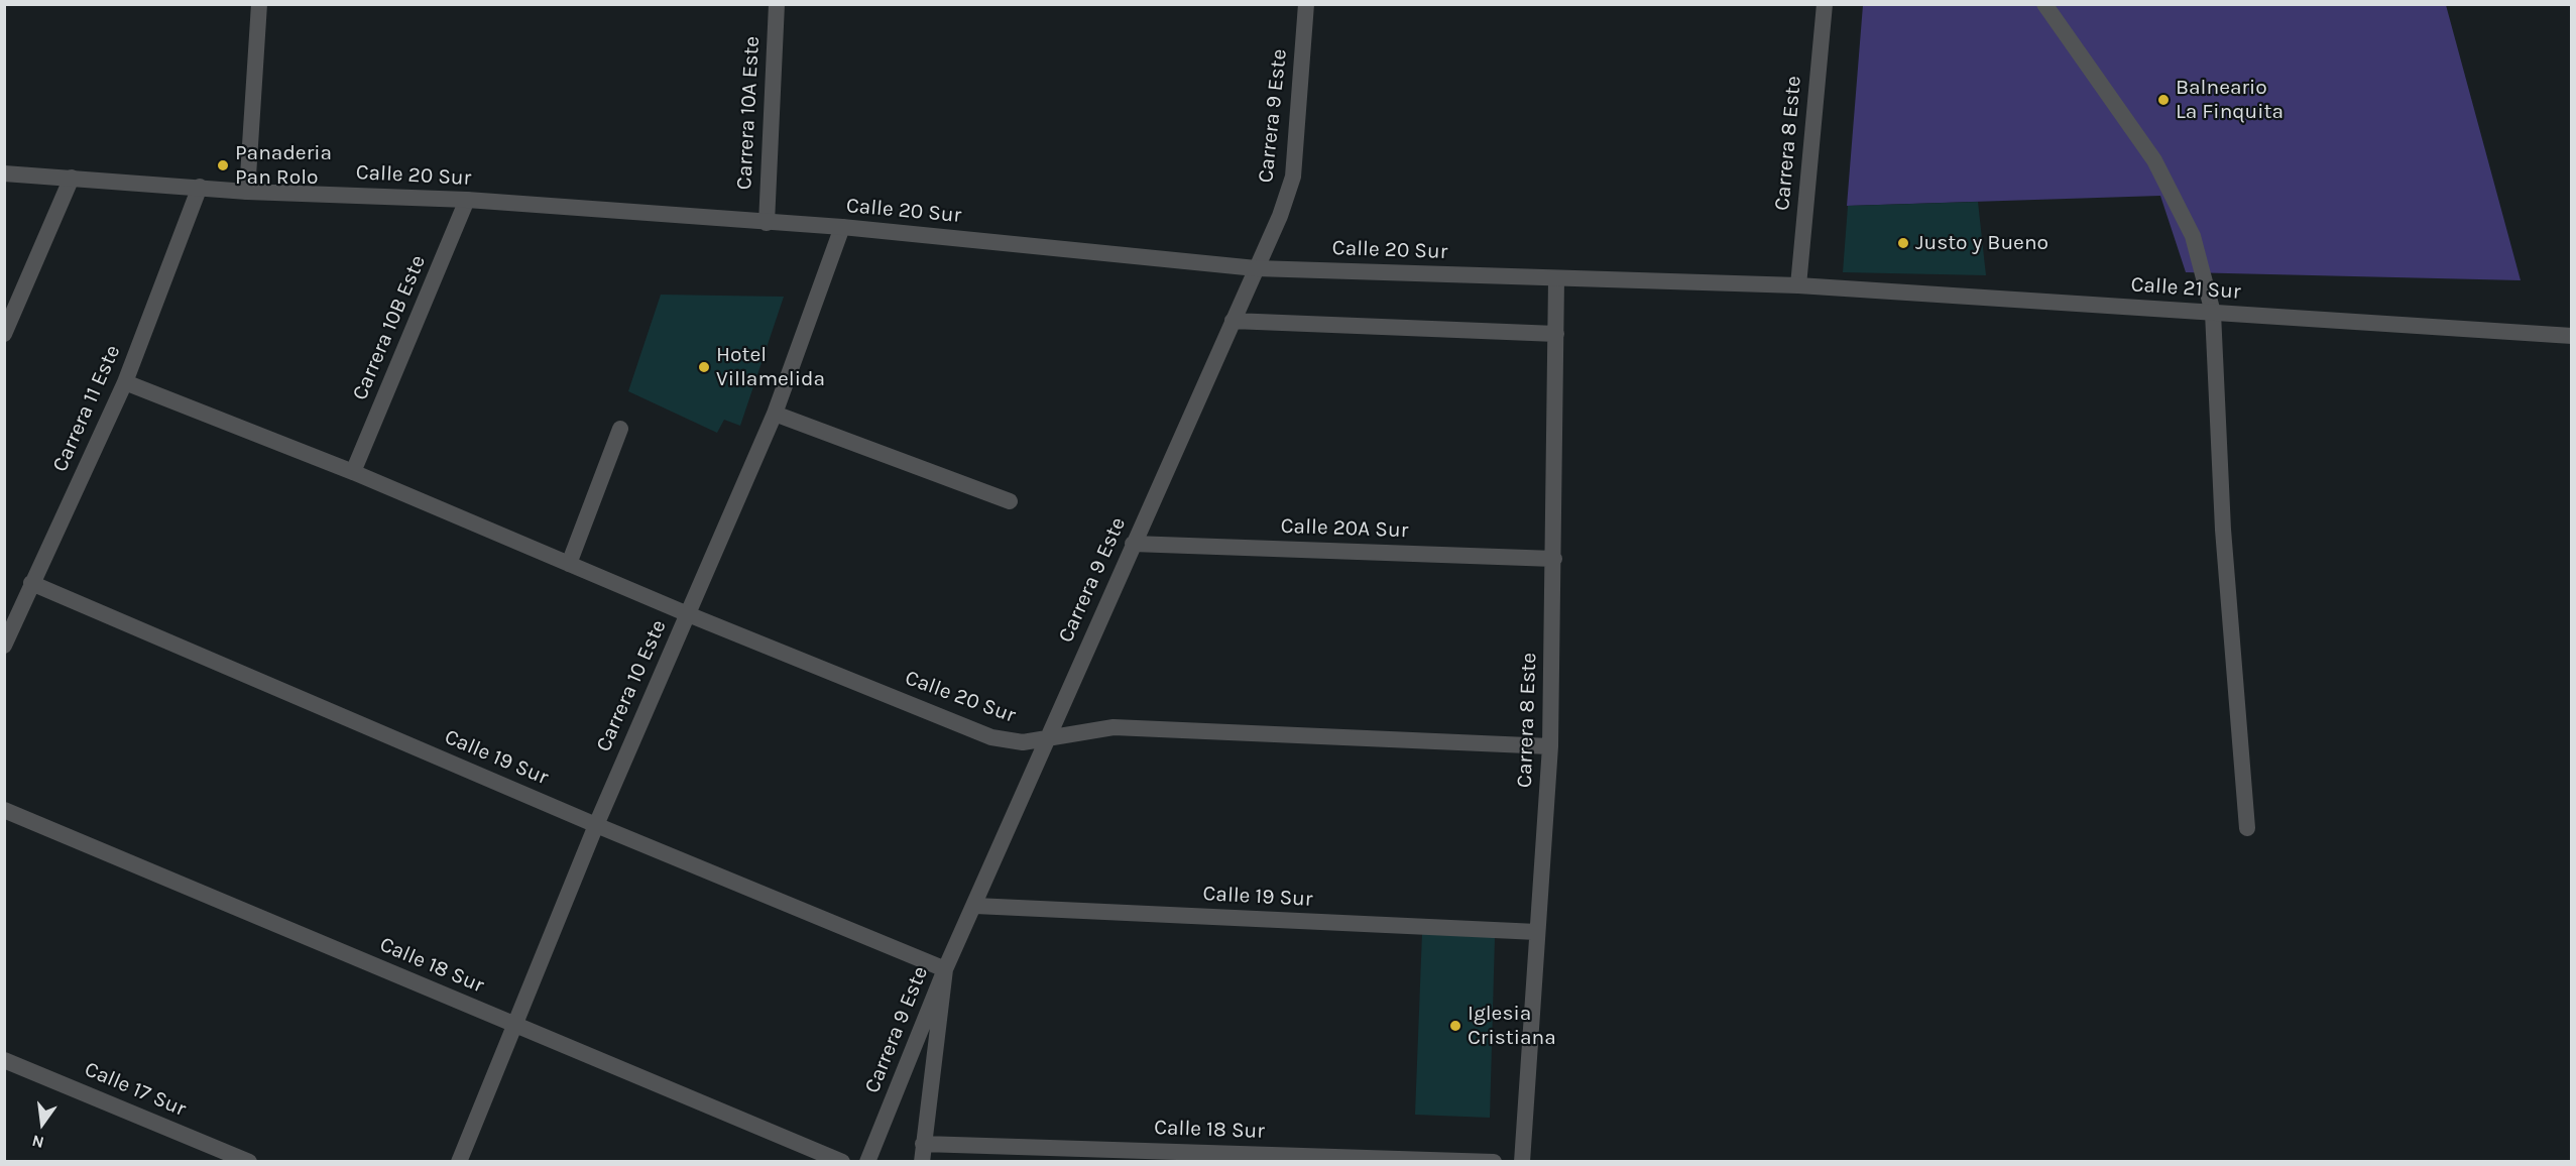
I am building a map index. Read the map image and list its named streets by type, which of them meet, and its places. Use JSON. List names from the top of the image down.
{
  "streets": {
    "street": [
      "Carrera 10A Este",
      "Carrera 9 Este",
      "Carrera 8 Este",
      "Calle 20 Sur",
      "Calle 21 Sur",
      "Carrera 10B Este",
      "Carrera 11 Este",
      "Calle 20A Sur",
      "Carrera 10 Este",
      "Calle 19 Sur",
      "Calle 18 Sur",
      "Calle 17 Sur"
    ]
  },
  "crossings": [
    ["Carrera 10A Este", "Calle 20 Sur"],
    ["Carrera 9 Este", "Calle 20 Sur"],
    ["Carrera 9 Este", "Calle 20A Sur"],
    ["Carrera 9 Este", "Calle 19 Sur"],
    ["Carrera 8 Este", "Calle 20 Sur"],
    ["Carrera 8 Este", "Calle 21 Sur"],
    ["Carrera 8 Este", "Calle 20A Sur"],
    ["Carrera 8 Este", "Calle 19 Sur"],
    ["Calle 20 Sur", "Calle 21 Sur"],
    ["Calle 20 Sur", "Carrera 10B Este"],
    ["Calle 20 Sur", "Carrera 11 Este"],
    ["Calle 20 Sur", "Carrera 10 Este"],
    ["Carrera 11 Este", "Calle 19 Sur"],
    ["Carrera 10 Este", "Calle 19 Sur"],
    ["Carrera 10 Este", "Calle 18 Sur"]
  ],
  "places": [
    "Balneario La Finquita",
    "Panaderia Pan Rolo",
    "Justo y Bueno",
    "Hotel Villamelida",
    "Iglesia Cristiana"
  ],
  "north": "bottom"
}
